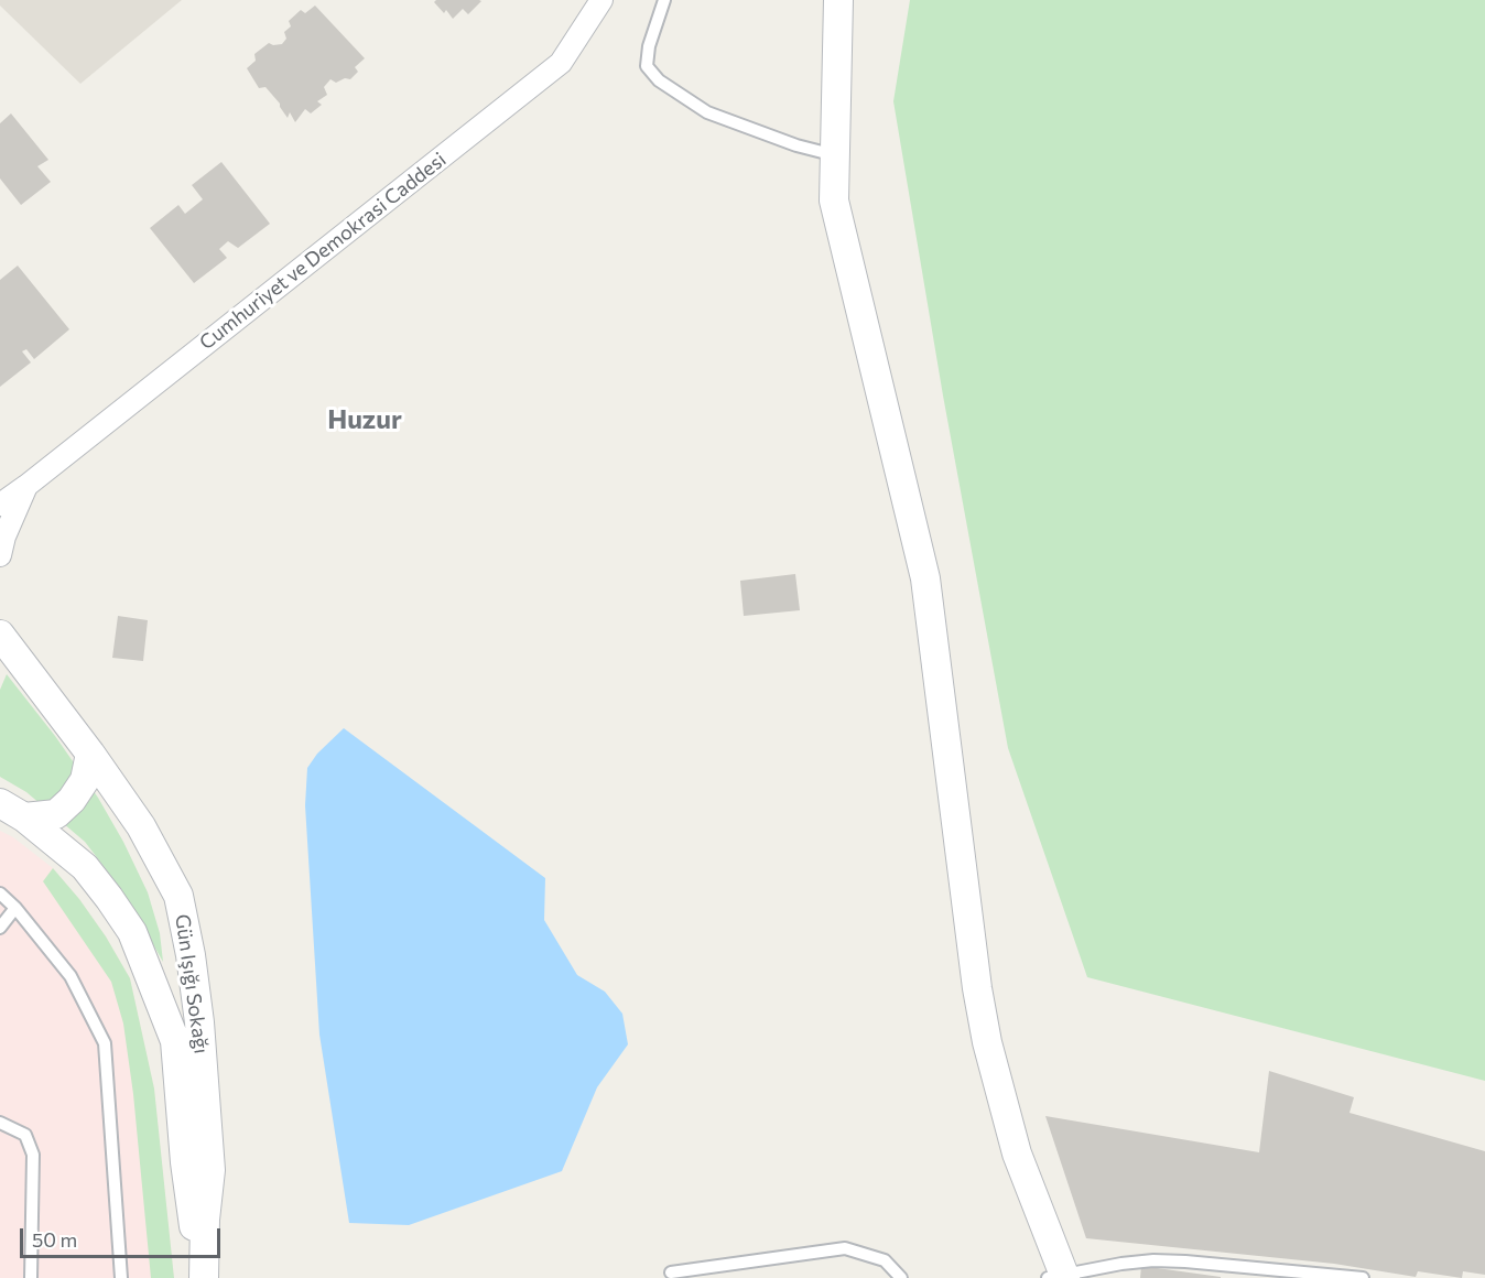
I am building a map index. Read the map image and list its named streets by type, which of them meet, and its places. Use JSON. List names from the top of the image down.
{
  "streets": {
    "street": ["Cumhuriyet ve Demokrasi Caddesi", "Gün Işığı Sokağı"]
  },
  "districts": ["Huzur"],
  "scale_bar": "50 m"
}
